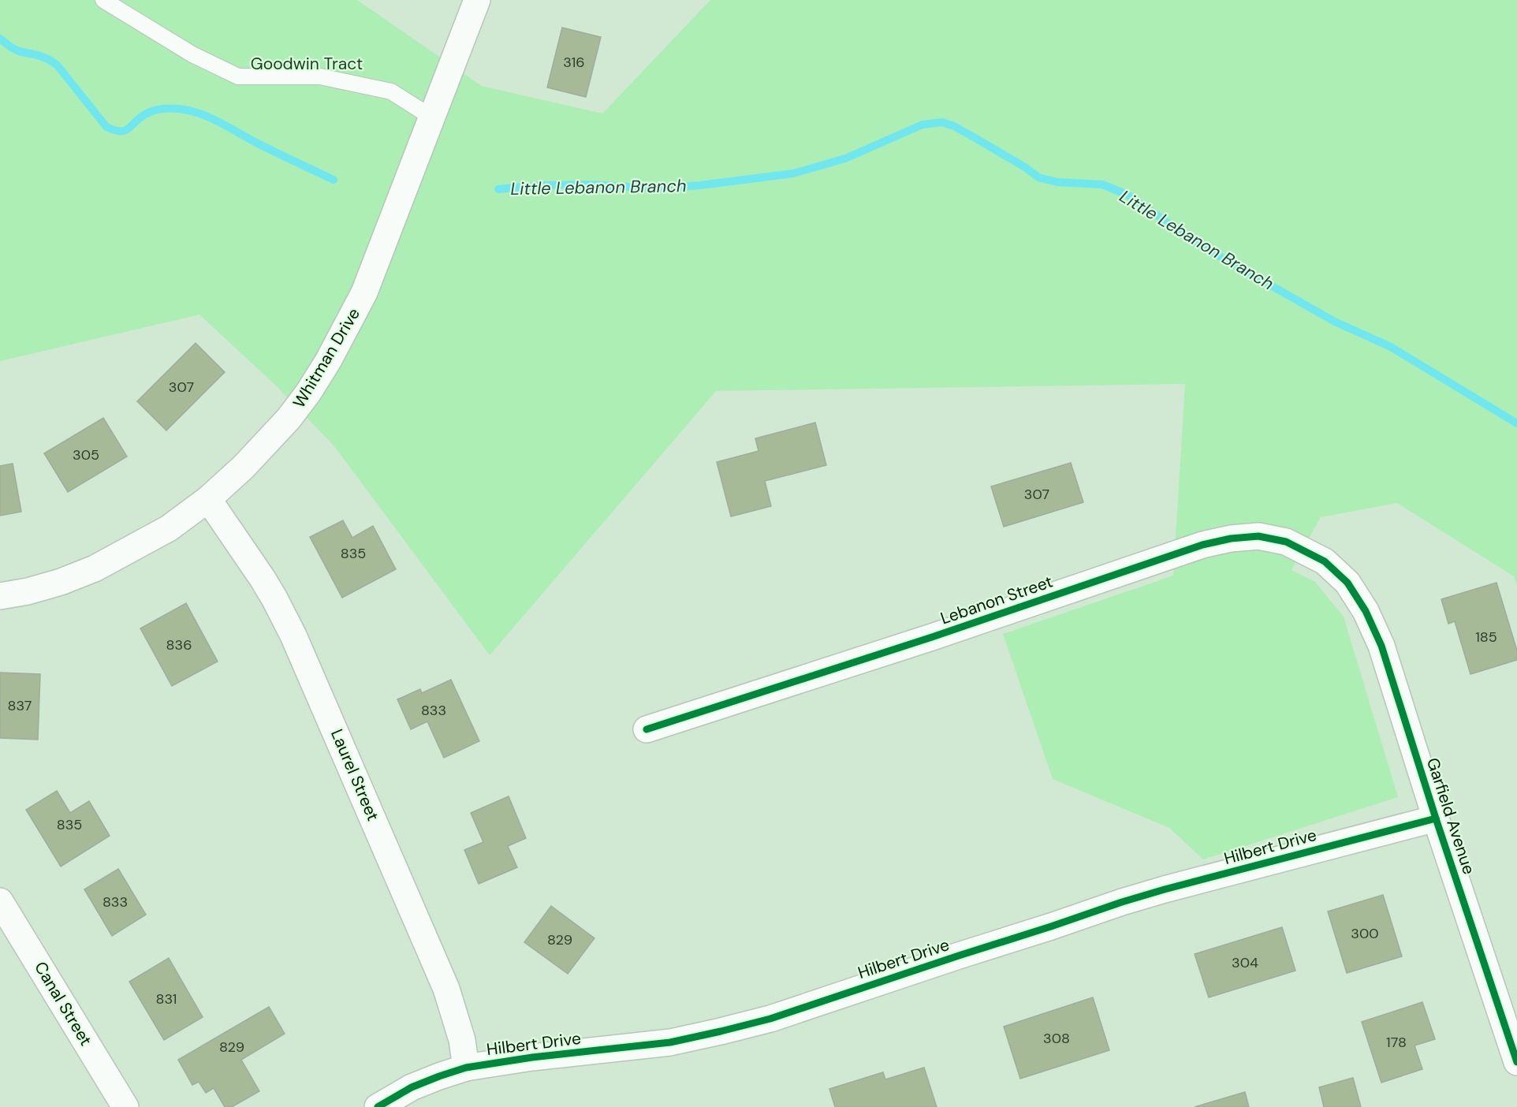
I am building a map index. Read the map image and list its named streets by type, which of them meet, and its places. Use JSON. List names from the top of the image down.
{
  "streets": {
    "street": [
      "Whitman Drive",
      "Lebanon Street",
      "Laurel Street",
      "Garfield Avenue",
      "Hilbert Drive",
      "Canal Street"
    ]
  },
  "crossings": [
    ["Whitman Drive", "Laurel Street"],
    ["Lebanon Street", "Garfield Avenue"],
    ["Laurel Street", "Hilbert Drive"],
    ["Garfield Avenue", "Hilbert Drive"]
  ],
  "water": ["Little Lebanon Branch"],
  "parks": ["Goodwin Tract"],
  "house_numbers": [
    "316",
    "307",
    "305",
    "307",
    "835",
    "185",
    "836",
    "837",
    "833",
    "835",
    "833",
    "300",
    "829",
    "304",
    "831",
    "308",
    "178",
    "829"
  ]
}
